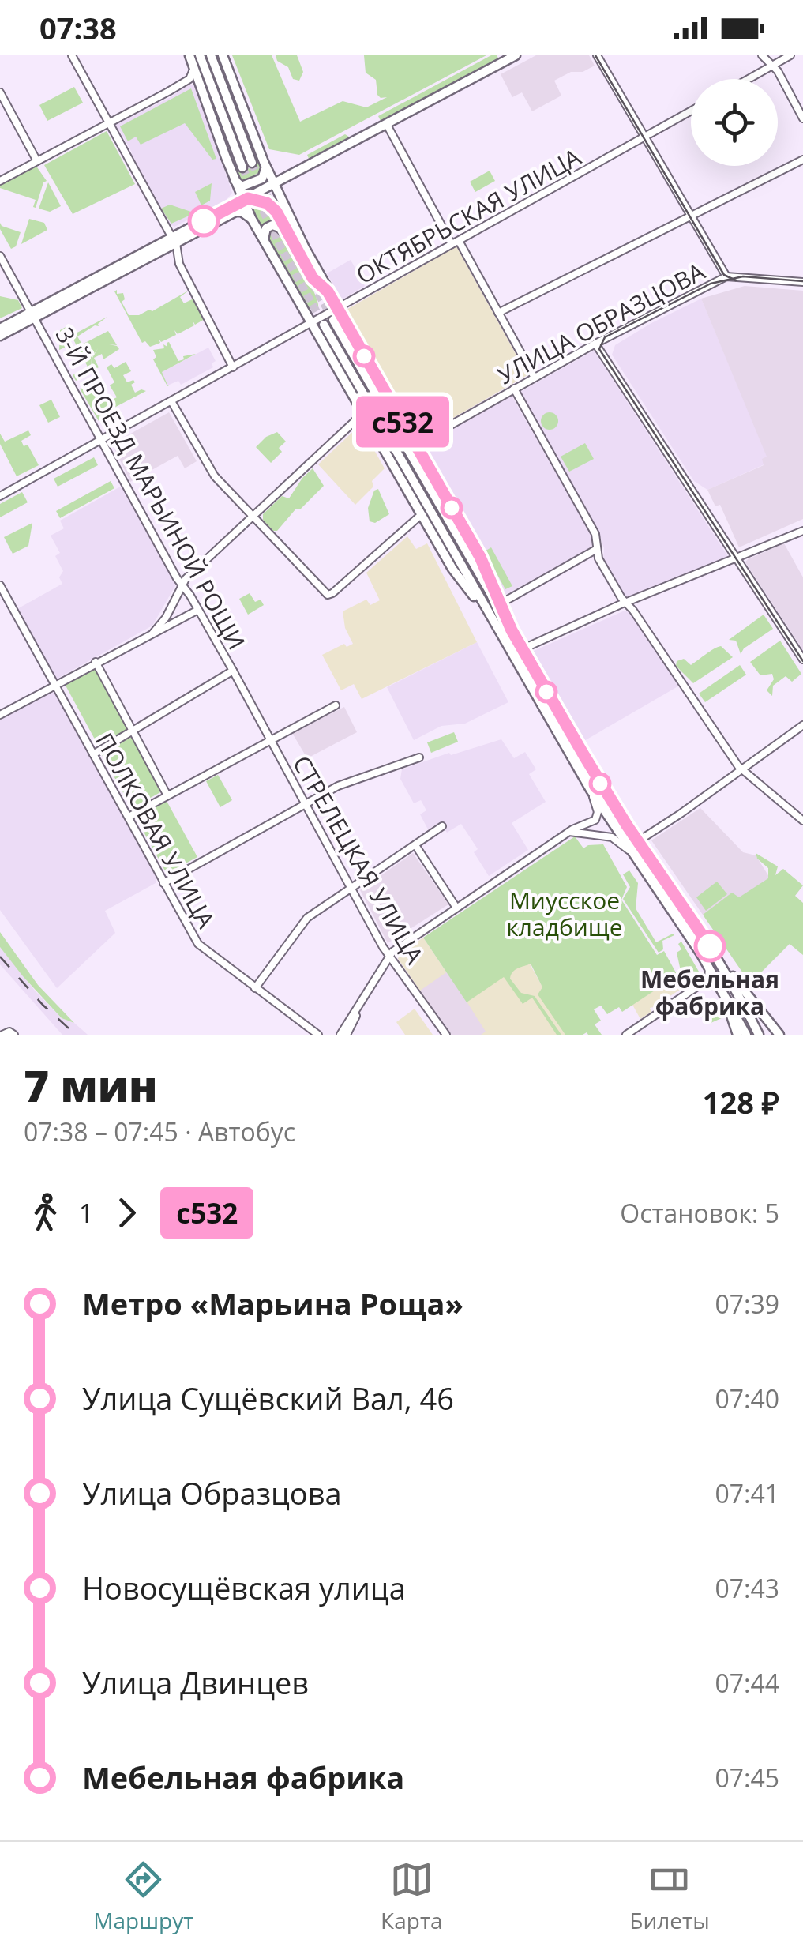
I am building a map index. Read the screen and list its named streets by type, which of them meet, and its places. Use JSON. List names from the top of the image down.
{
  "streets": {
    "street": [
      "ОКТЯБРЬСКАЯ УЛИЦА",
      "УЛИЦА ОБРАЗЦОВА",
      "3-Й ПРОЕЗД МАРЬИНОЙ РОЩИ",
      "ПОЛКОВАЯ УЛИЦА",
      "СТРЕЛЕЦКАЯ УЛИЦА"
    ]
  },
  "crossings": [
    ["ОКТЯБРЬСКАЯ УЛИЦА", "3-Й ПРОЕЗД МАРЬИНОЙ РОЩИ"],
    ["3-Й ПРОЕЗД МАРЬИНОЙ РОЩИ", "СТРЕЛЕЦКАЯ УЛИЦА"]
  ],
  "parks": ["Миусское кладбище"],
  "places": ["Мебельная фабрика"],
  "lines": ["bus line с532"],
  "page": {
    "status": "07:38",
    "on_map": "с532",
    "heading": ["7 мин", "07:38 – 07:45 · Автобус", "128 ₽"],
    "legs": ["1", "с532", "Остановок: 5"],
    "list": [
      {
        "name": "Метро «Марьина Роща»",
        "value": "07:39"
      },
      {
        "name": "Улица Сущёвский Вал, 46",
        "value": "07:40"
      },
      {
        "name": "Улица Образцова",
        "value": "07:41"
      },
      {
        "name": "Новосущёвская улица",
        "value": "07:43"
      },
      {
        "name": "Улица Двинцев",
        "value": "07:44"
      },
      {
        "name": "Мебельная фабрика",
        "value": "07:45"
      }
    ],
    "tabs": ["Маршрут", "Карта", "Билеты"]
  }
}
